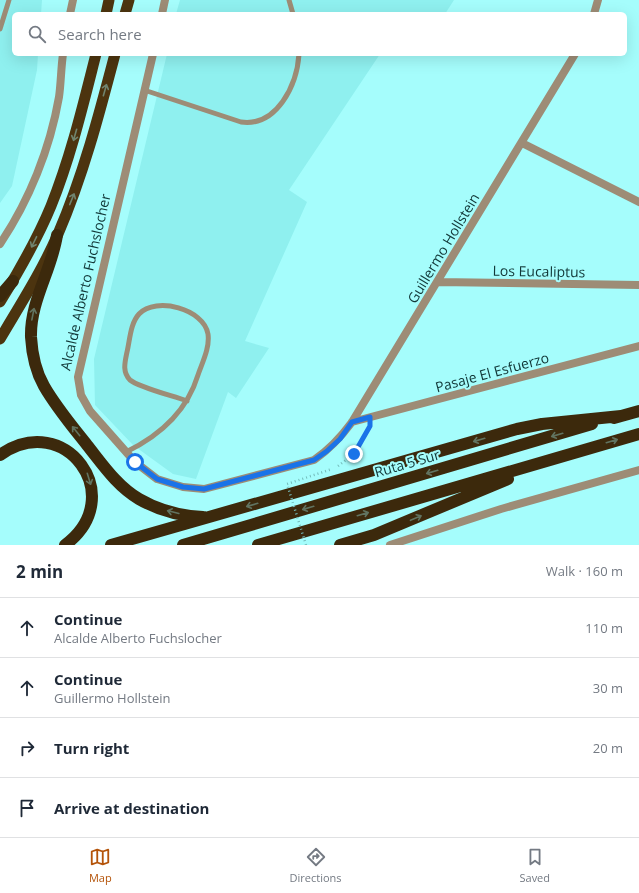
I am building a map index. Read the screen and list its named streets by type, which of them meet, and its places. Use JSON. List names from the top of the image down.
{
  "streets": {
    "highway": ["Alcalde Alberto Fuchslocher", "Ruta 5 Sur"],
    "street": ["Guillermo Hollstein", "Los Eucaliptus", "Pasaje El Esfuerzo"]
  },
  "crossings": [
    ["Guillermo Hollstein", "Los Eucaliptus"],
    ["Guillermo Hollstein", "Alcalde Alberto Fuchslocher"],
    ["Guillermo Hollstein", "Pasaje El Esfuerzo"]
  ],
  "page": {
    "search": "Search here",
    "heading": ["2 min", "Walk · 160 m"],
    "list": [
      ["Continue", "Alcalde Alberto Fuchslocher", "110 m"],
      ["Continue", "Guillermo Hollstein", "30 m"],
      ["Turn right", "20 m"],
      "Arrive at destination"
    ],
    "nav": ["Map", "Directions", "Saved"]
  }
}
